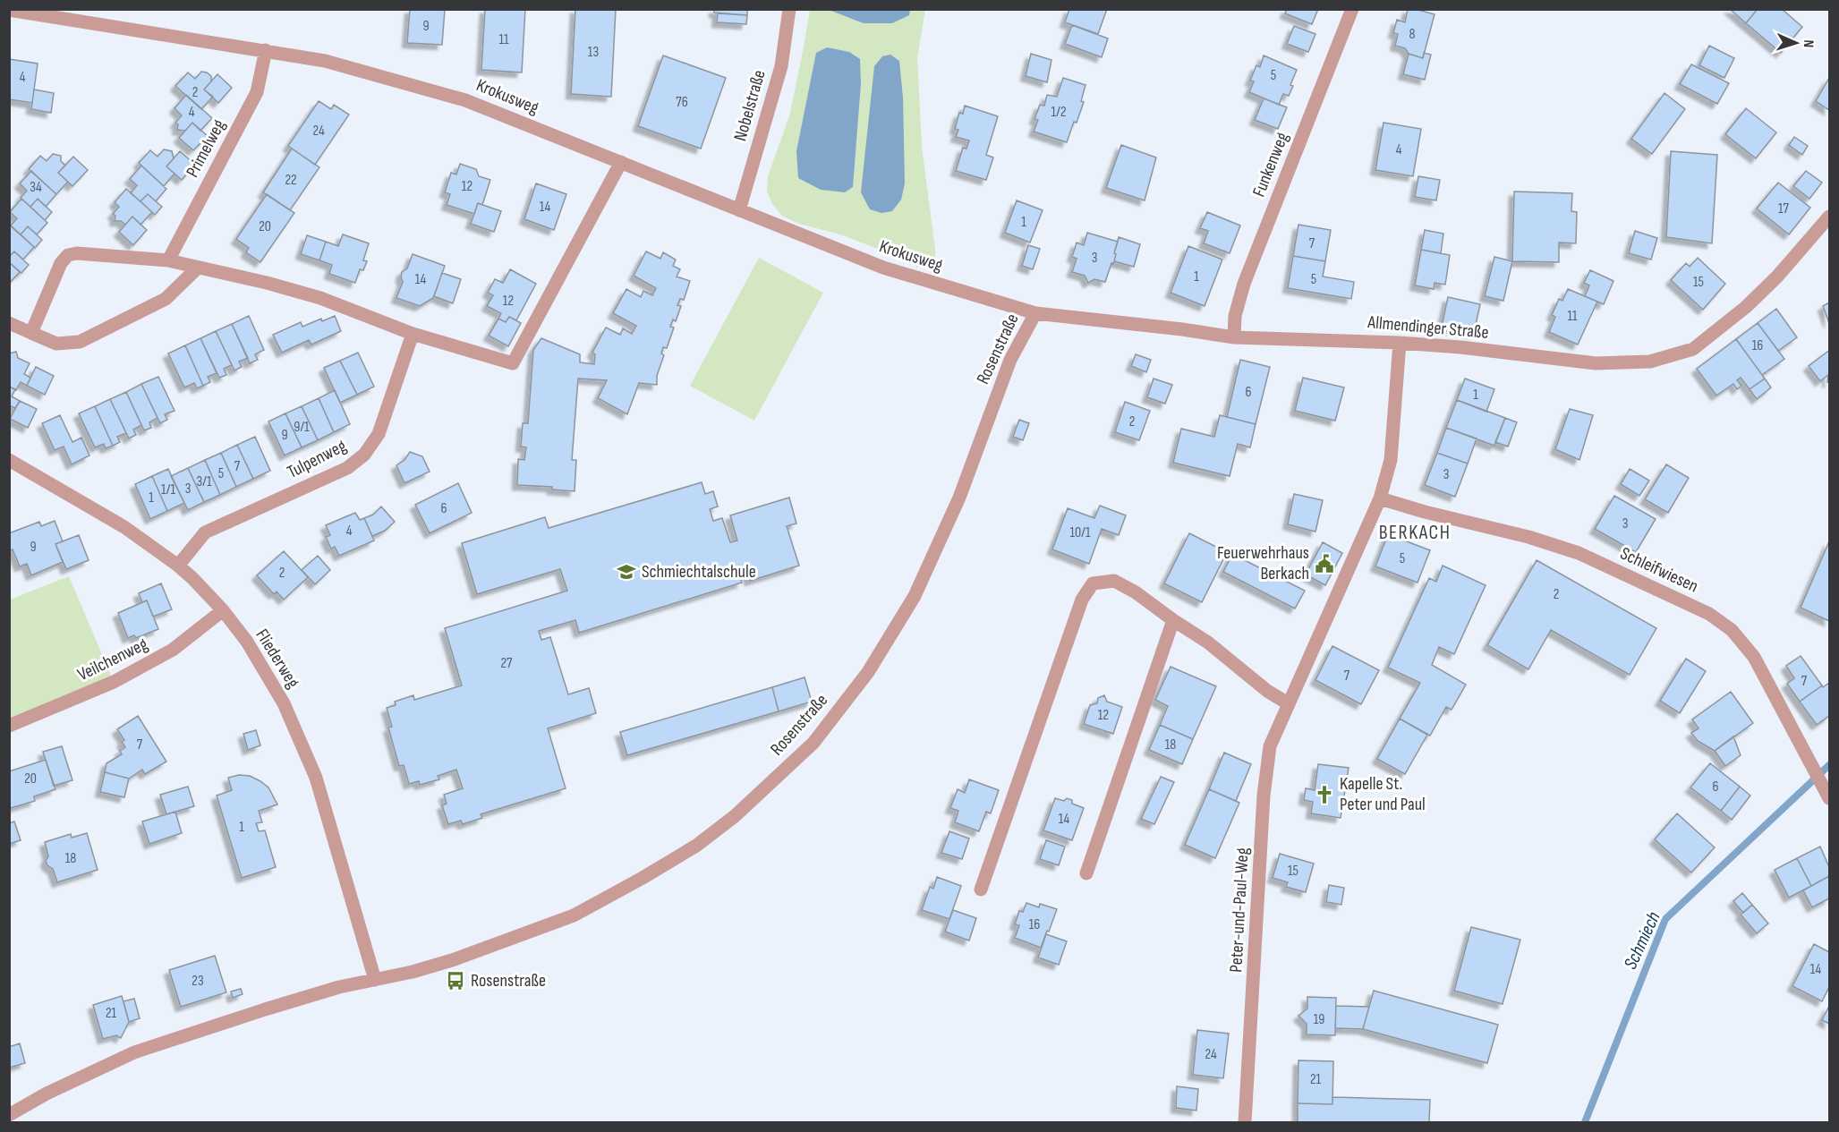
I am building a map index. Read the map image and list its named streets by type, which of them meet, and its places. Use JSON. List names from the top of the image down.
{
  "streets": {
    "street": [
      "Krokusweg",
      "Nobelstraße",
      "Primelweg",
      "Funkenweg",
      "Allmendinger Straße",
      "Rosenstraße",
      "Tulpenweg",
      "Schleifwiesen",
      "Fliederweg",
      "Veilchenweg",
      "Peter-und-Paul-Weg"
    ]
  },
  "crossings": [
    ["Krokusweg", "Nobelstraße"],
    ["Krokusweg", "Primelweg"],
    ["Krokusweg", "Allmendinger Straße"],
    ["Funkenweg", "Allmendinger Straße"],
    ["Allmendinger Straße", "Rosenstraße"],
    ["Allmendinger Straße", "Peter-und-Paul-Weg"],
    ["Rosenstraße", "Fliederweg"],
    ["Tulpenweg", "Fliederweg"],
    ["Schleifwiesen", "Peter-und-Paul-Weg"],
    ["Fliederweg", "Veilchenweg"]
  ],
  "districts": ["BERKACH"],
  "water": ["Schmiech"],
  "places": {
    "public building": ["Feuerwehrhaus Berkach"],
    "school or university": ["Schmiechtalschule"],
    "church": ["Kapelle St. Peter und Paul"],
    "bus stop": ["Rosenstraße"]
  },
  "house_numbers": [
    "9",
    "8",
    "11",
    "13",
    "5",
    "4",
    "2",
    "76",
    "4",
    "1/2",
    "24",
    "4",
    "22",
    "12",
    "34",
    "14",
    "17",
    "1",
    "20",
    "7",
    "3",
    "1",
    "14",
    "5",
    "15",
    "12",
    "11",
    "16",
    "6",
    "1",
    "2",
    "9/1",
    "9",
    "7",
    "5",
    "3",
    "3/1",
    "3",
    "1/1",
    "1",
    "6",
    "3",
    "4",
    "10/1",
    "9",
    "5",
    "2",
    "2",
    "27",
    "7",
    "7",
    "12",
    "7",
    "18",
    "20",
    "6",
    "14",
    "1",
    "18",
    "15",
    "16",
    "14",
    "23",
    "21",
    "19",
    "24",
    "21"
  ],
  "north": "right"
}
